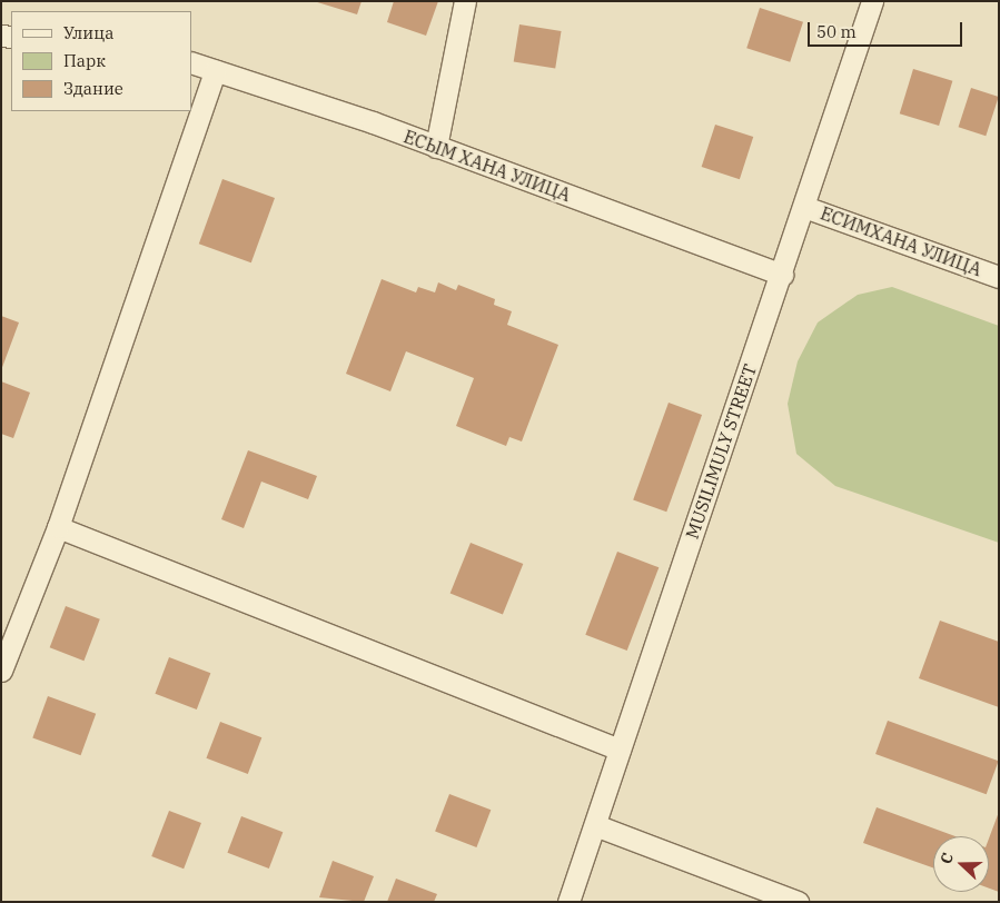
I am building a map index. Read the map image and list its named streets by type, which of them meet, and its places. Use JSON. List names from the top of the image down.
{
  "streets": {
    "street": ["ЕСЫМ ХАНА УЛИЦА", "ЕСИМХАНА УЛИЦА", "MUSILIMULY STREET"]
  },
  "crossings": [
    ["ЕСЫМ ХАНА УЛИЦА", "MUSILIMULY STREET"],
    ["ЕСИМХАНА УЛИЦА", "MUSILIMULY STREET"]
  ],
  "legend": ["Улица", "Парк", "Здание"],
  "scale_bar": "50 m",
  "north": "left"
}
